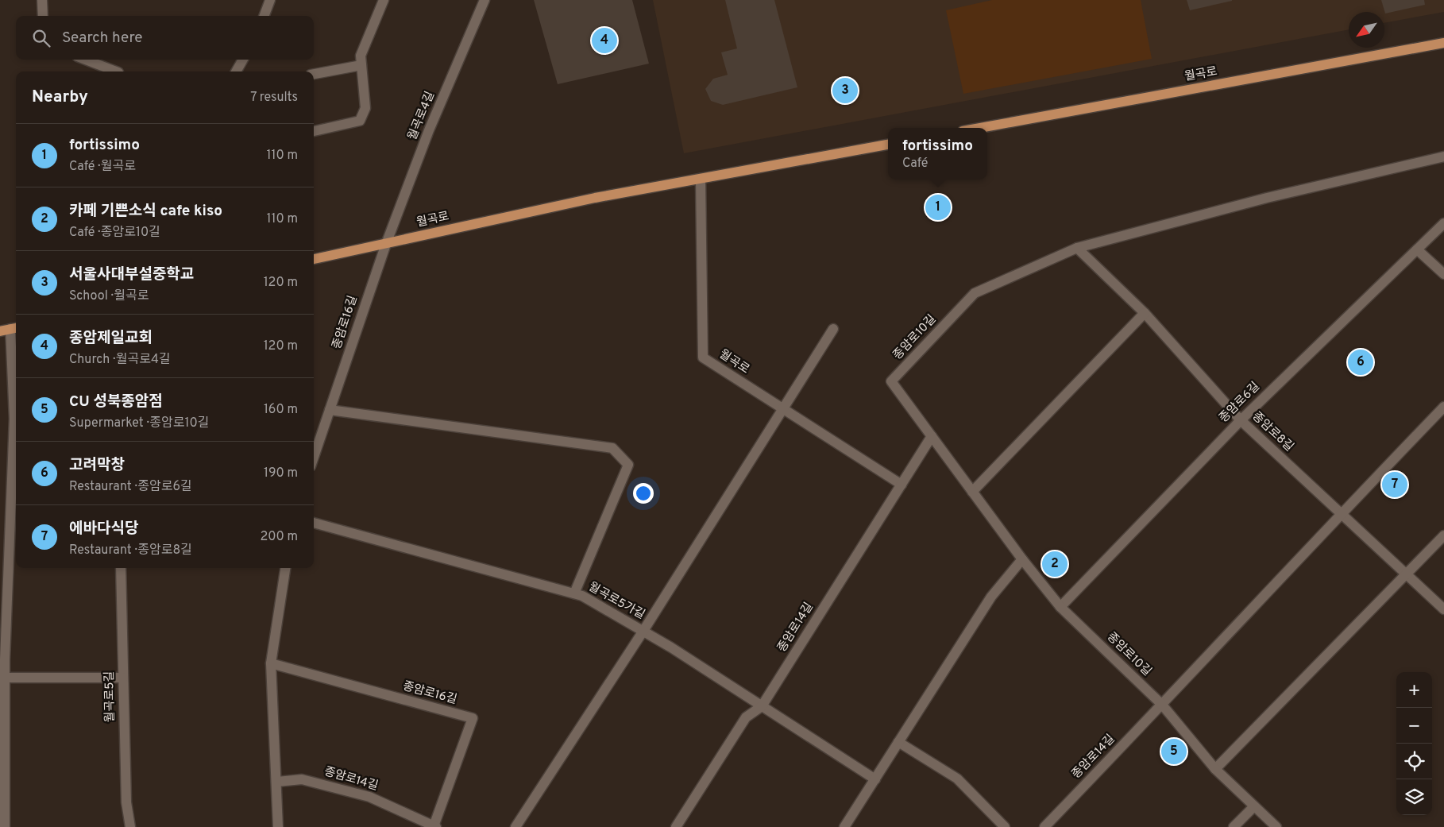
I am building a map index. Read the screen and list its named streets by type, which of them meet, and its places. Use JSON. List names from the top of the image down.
{
  "streets": {
    "main road": ["월곡로"],
    "street": [
      "월곡로4길",
      "종암로16길",
      "종암로10길",
      "종암로6길",
      "종암로8길",
      "월곡로5가길",
      "종암로14길",
      "월곡로5길"
    ]
  },
  "crossings": [
    ["월곡로", "월곡로4길"],
    ["월곡로", "종암로16길"],
    ["월곡로", "종암로14길"],
    ["월곡로4길", "종암로16길"],
    ["종암로16길", "종암로14길"],
    ["종암로10길", "종암로6길"],
    ["종암로10길", "종암로8길"],
    ["종암로10길", "종암로14길"],
    ["종암로6길", "종암로8길"],
    ["종암로8길", "종암로14길"],
    ["월곡로5가길", "종암로14길"]
  ],
  "north": "bottom left",
  "page": {
    "search": "Search here",
    "pins": [
      "4",
      "3",
      "1",
      "6",
      "7",
      "2",
      "5"
    ],
    "heading": ["Nearby", "7 results"],
    "list": [
      {
        "mark": "1",
        "name": "fortissimo",
        "note": "Café · 월곡로",
        "value": "110 m"
      },
      {
        "mark": "2",
        "name": "카페 기쁜소식 cafe kiso",
        "note": "Café · 종암로10길",
        "value": "110 m"
      },
      {
        "mark": "3",
        "name": "서울사대부설중학교",
        "note": "School · 월곡로",
        "value": "120 m"
      },
      {
        "mark": "4",
        "name": "종암제일교회",
        "note": "Church · 월곡로4길",
        "value": "120 m"
      },
      {
        "mark": "5",
        "name": "CU 성북종암점",
        "note": "Supermarket · 종암로10길",
        "value": "160 m"
      },
      {
        "mark": "6",
        "name": "고려막창",
        "note": "Restaurant · 종암로6길",
        "value": "190 m"
      },
      {
        "mark": "7",
        "name": "에바다식당",
        "note": "Restaurant · 종암로8길",
        "value": "200 m"
      }
    ],
    "popup": ["fortissimo", "Café"],
    "map_buttons": ["+", "−"]
  }
}
